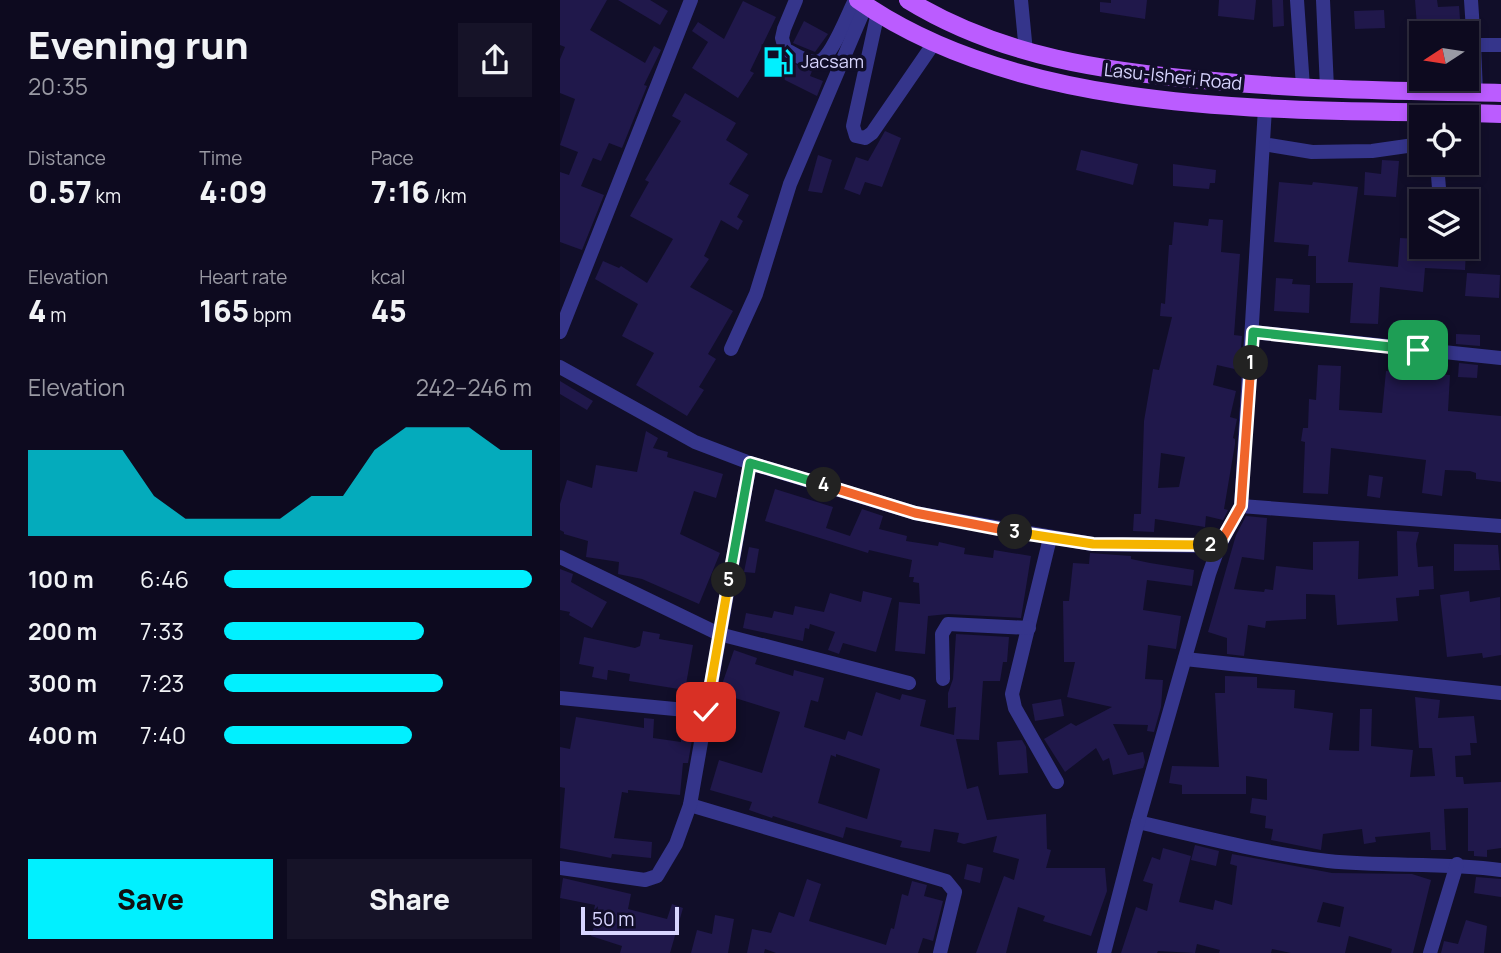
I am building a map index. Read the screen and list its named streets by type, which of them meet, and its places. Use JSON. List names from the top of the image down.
{
  "streets": {
    "main road": ["Lasu-Isheri Road"]
  },
  "places": {
    "fuel station": ["Jacsam"]
  },
  "scale_bar": "50 m",
  "north": "left",
  "page": {
    "heading": ["Evening run", "20:35"],
    "stats": [
      ["Distance", "0.57 km"],
      ["Time", "4:09"],
      ["Pace", "7:16 /km"],
      ["Elevation", "4 m"],
      ["Heart rate", "165 bpm"],
      ["kcal", "45"]
    ],
    "pins": [
      "1",
      "4",
      "3",
      "2",
      "5"
    ],
    "chart": ["Elevation", "242–246 m"],
    "list": [
      {
        "name": "100 m",
        "note": "6:46"
      },
      {
        "name": "200 m",
        "note": "7:33"
      },
      {
        "name": "300 m",
        "note": "7:23"
      },
      {
        "name": "400 m",
        "note": "7:40"
      }
    ],
    "buttons": ["Save", "Share"],
    "scale": "50 m"
  }
}
